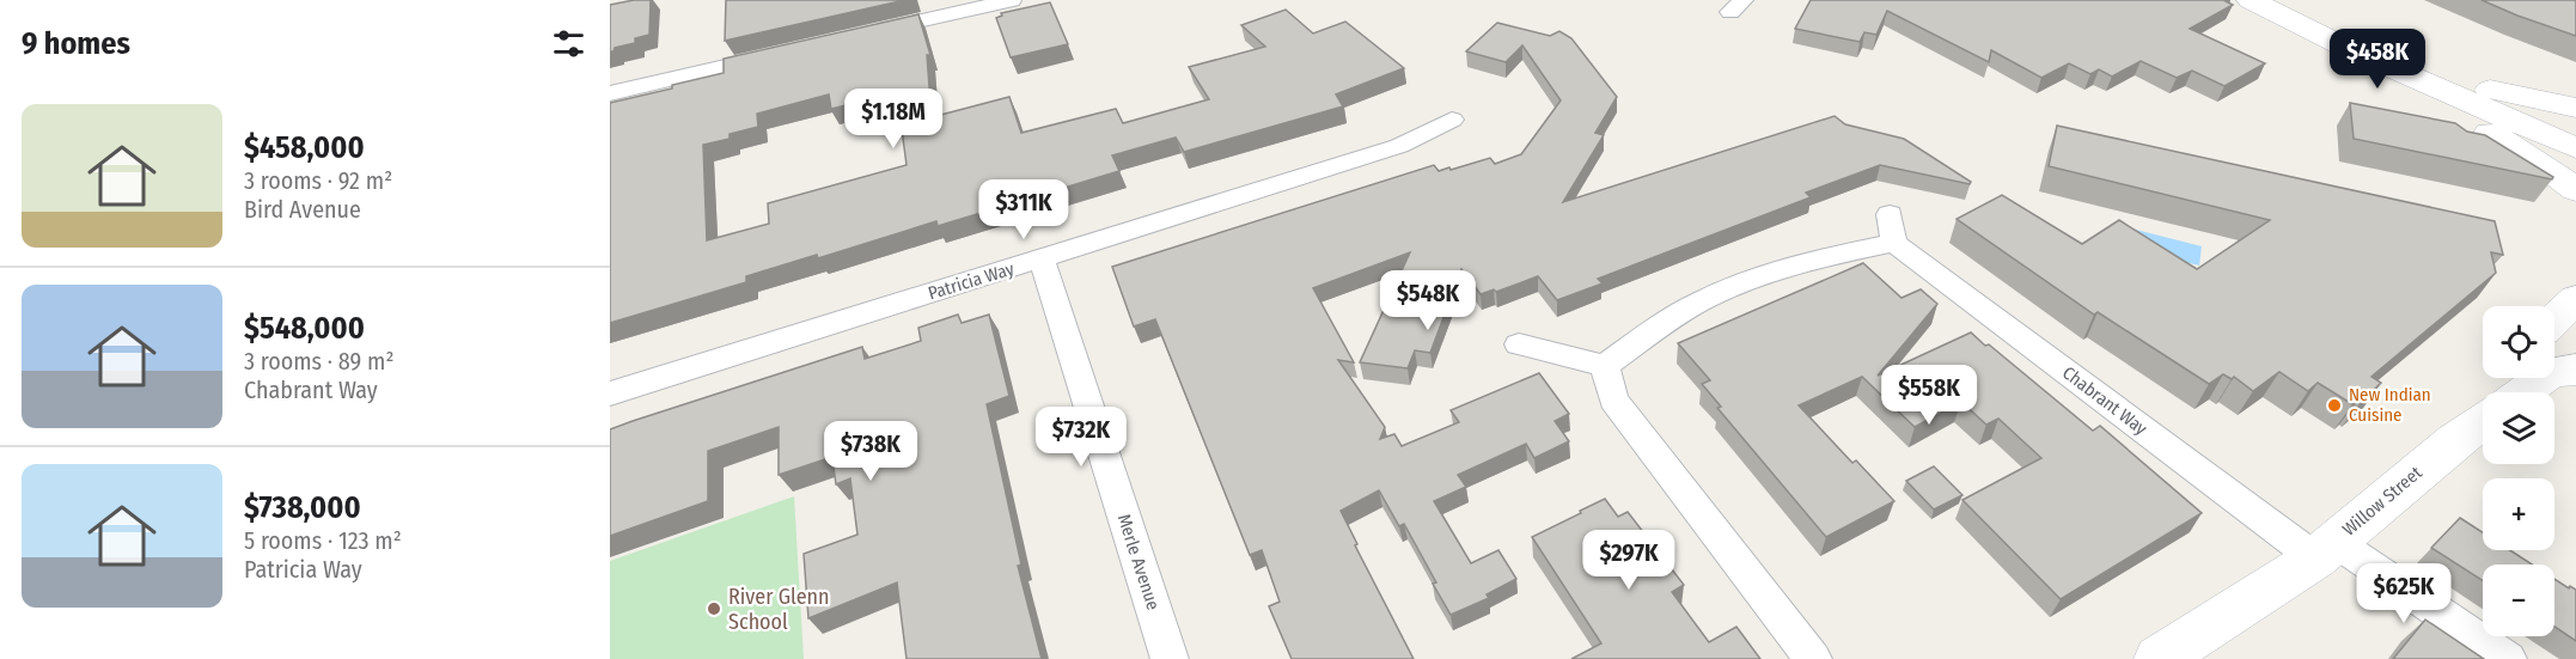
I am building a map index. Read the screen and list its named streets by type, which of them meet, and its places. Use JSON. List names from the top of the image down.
{
  "streets": {
    "main road": ["Willow Street"],
    "street": ["Patricia Way", "Chabrant Way", "Merle Avenue"]
  },
  "crossings": [
    ["Patricia Way", "Merle Avenue"],
    ["Chabrant Way", "Willow Street"]
  ],
  "places": ["New Indian Cuisine", "River Glenn School"],
  "page": {
    "heading": "9 homes",
    "price": [
      "$458K",
      "$1.18M",
      "$311K",
      "$548K",
      "$558K",
      "$732K",
      "$738K",
      "$297K",
      "$625K"
    ],
    "list": [
      {
        "name": "$458,000",
        "note": "3 rooms · 92 m² · Bird Avenue"
      },
      {
        "name": "$548,000",
        "note": "3 rooms · 89 m² · Chabrant Way"
      },
      {
        "name": "$738,000",
        "note": "5 rooms · 123 m² · Patricia Way"
      }
    ],
    "map_buttons": ["+", "−"]
  }
}
